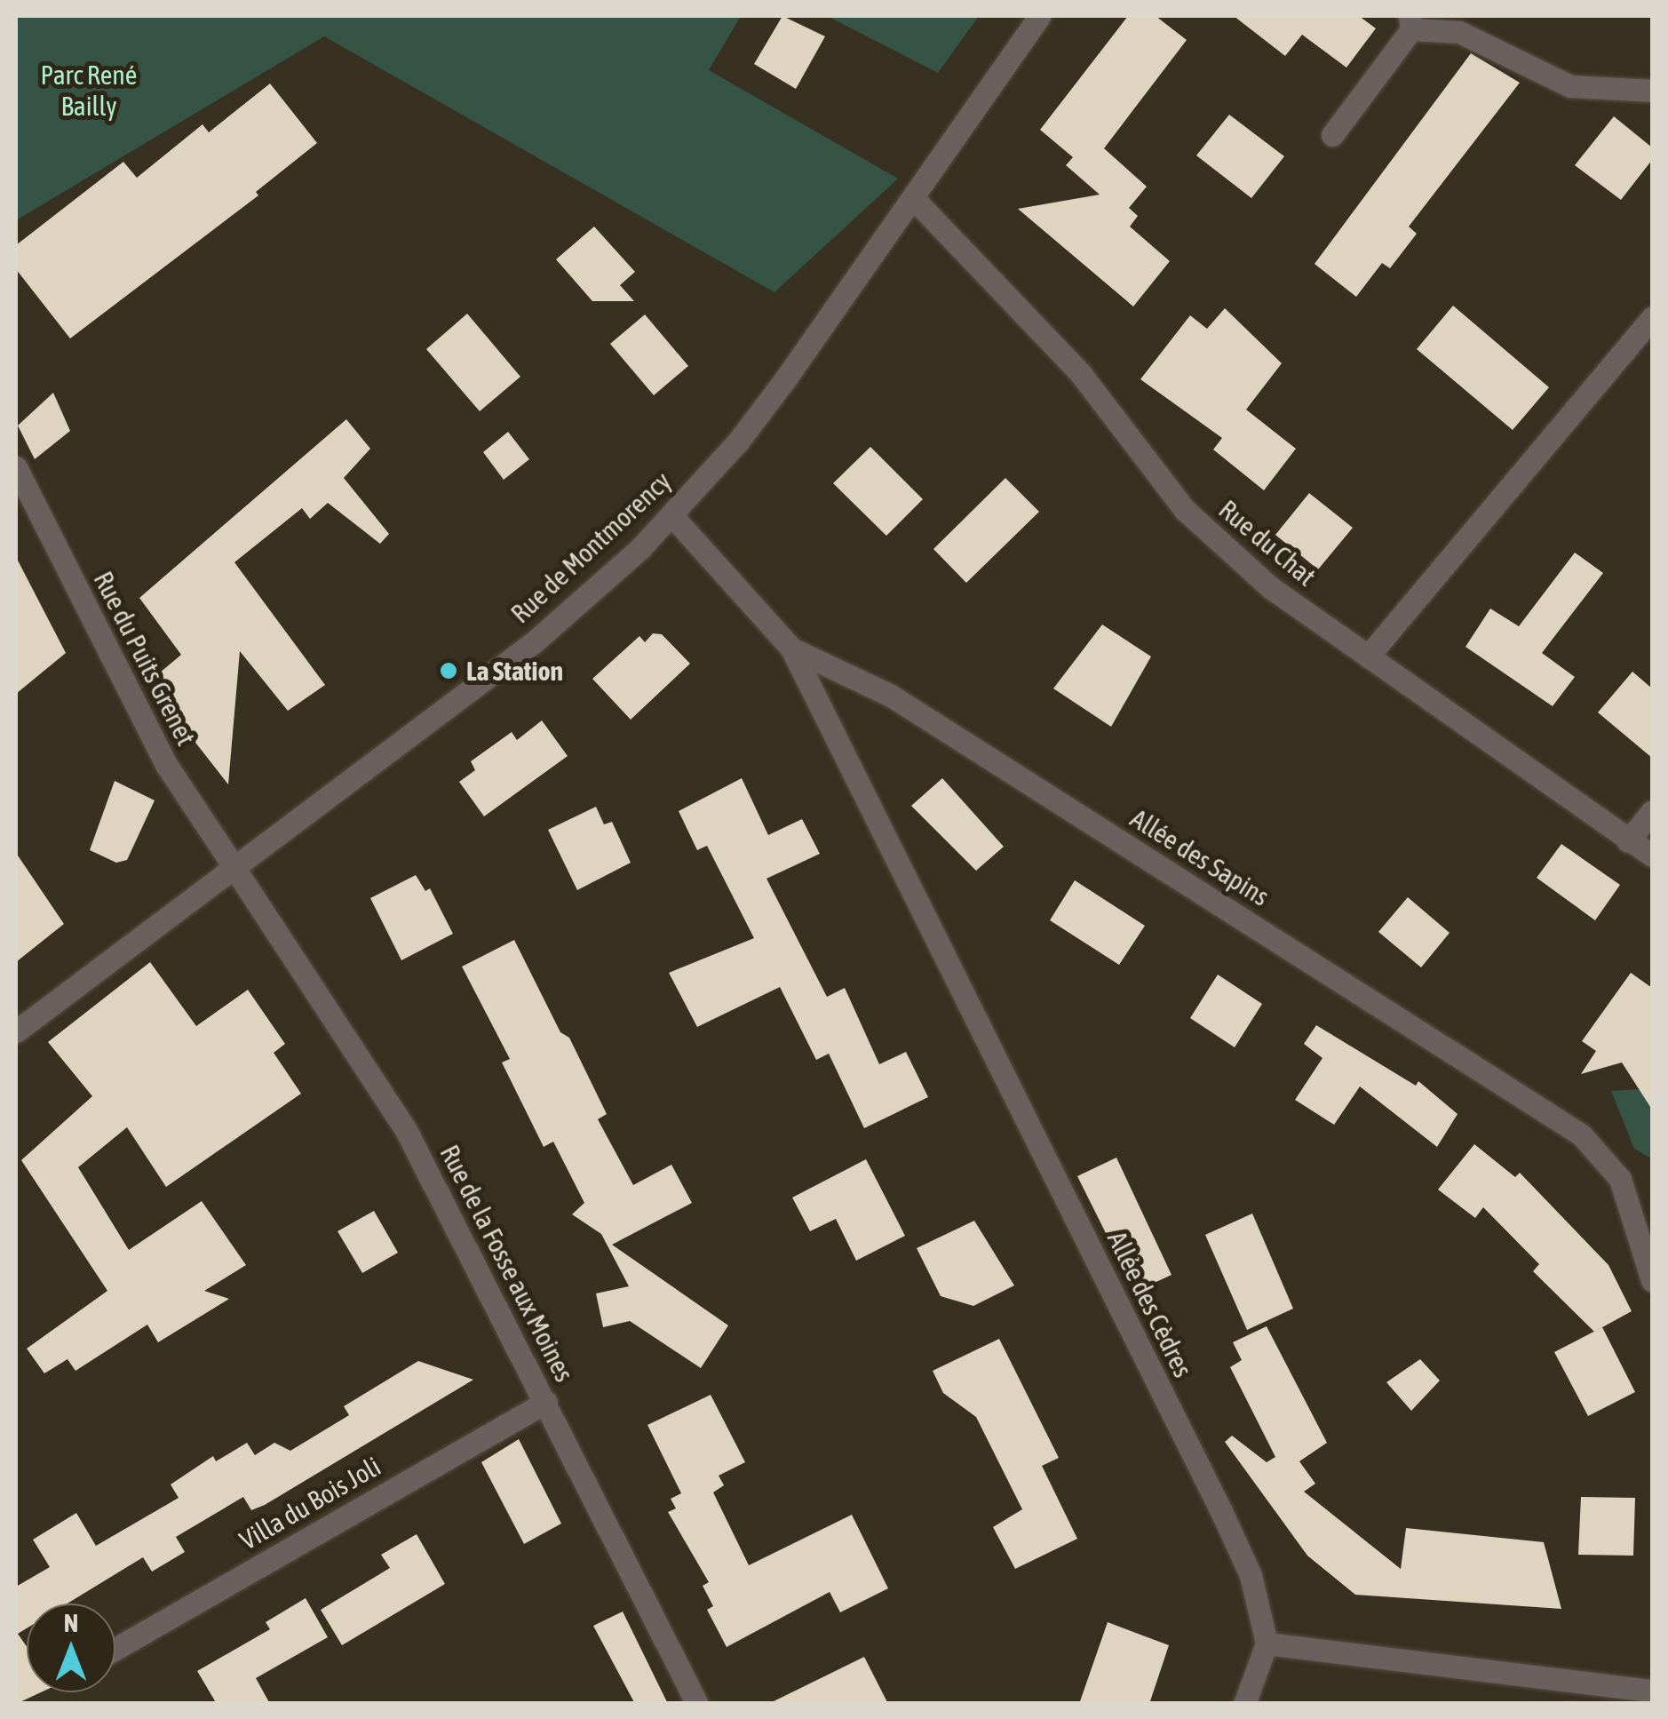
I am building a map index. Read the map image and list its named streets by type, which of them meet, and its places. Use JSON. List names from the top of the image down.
{
  "streets": {
    "street": [
      "Rue du Chat",
      "Rue de Montmorency",
      "Rue du Puits Grenet",
      "Allée des Sapins",
      "Rue de la Fosse aux Moines",
      "Allée des Cèdres",
      "Villa du Bois Joli"
    ]
  },
  "crossings": [
    ["Rue du Chat", "Rue de Montmorency"],
    ["Rue de Montmorency", "Rue du Puits Grenet"],
    ["Rue de Montmorency", "Allée des Sapins"],
    ["Rue de Montmorency", "Rue de la Fosse aux Moines"],
    ["Rue du Puits Grenet", "Rue de la Fosse aux Moines"],
    ["Allée des Sapins", "Allée des Cèdres"],
    ["Rue de la Fosse aux Moines", "Villa du Bois Joli"]
  ],
  "parks": ["Parc René Bailly"],
  "places": ["La Station"],
  "north": "top"
}
